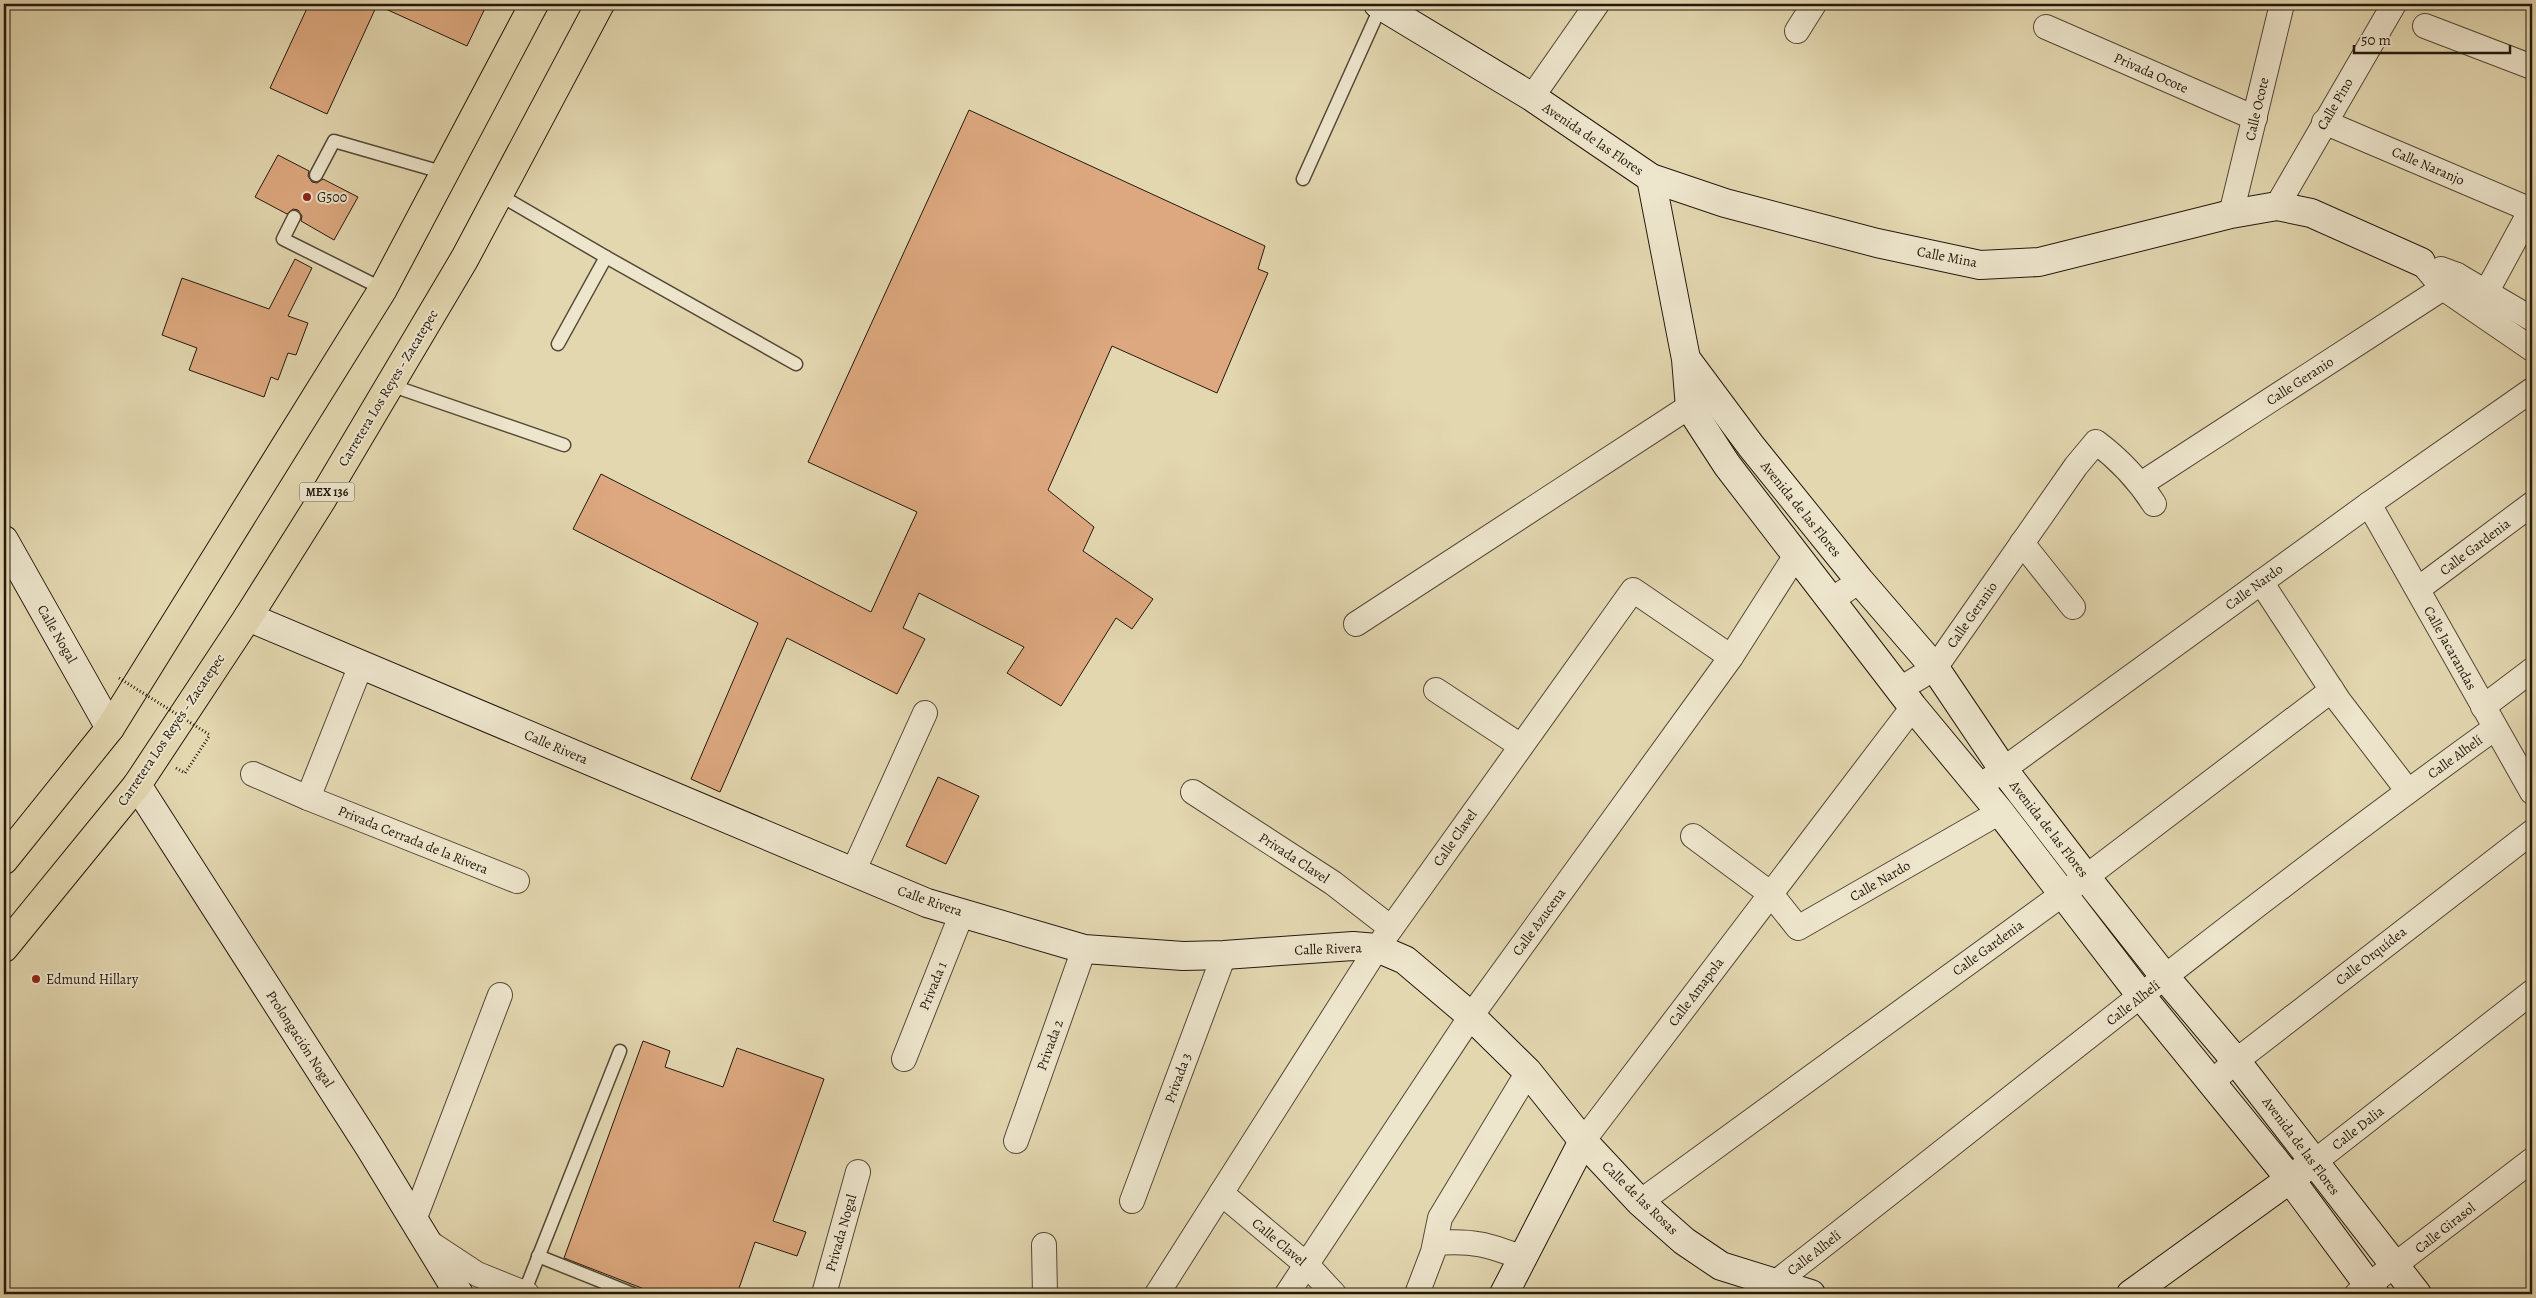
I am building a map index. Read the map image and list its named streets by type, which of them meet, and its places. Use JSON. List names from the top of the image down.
{
  "streets": {
    "main road": [
      "Avenida de las Flores",
      "Calle Mina",
      "Carretera Los Reyes - Zacatepec",
      "MEX 136",
      "Calle Nogal",
      "Calle Rivera",
      "Calle Amapola",
      "Prolongación Nogal",
      "Calle Dalia",
      "Calle de las Rosas"
    ],
    "street": [
      "Privada Ocote",
      "Calle Pino",
      "Calle Ocote",
      "Calle Naranjo",
      "Calle Geranio",
      "Calle Gardenia",
      "Calle Nardo",
      "Calle Jacarandas",
      "Calle Alhelí",
      "Calle Clavel",
      "Privada Cerrada de la Rivera",
      "Privada Clavel",
      "Calle Azucena",
      "Calle Orquídea",
      "Privada 1",
      "Privada 2",
      "Privada 3",
      "Calle Girasol",
      "Privada Nogal"
    ]
  },
  "crossings": [
    ["Privada Ocote", "Calle Ocote"],
    ["Calle Pino", "Calle Naranjo"],
    ["Calle Pino", "Calle Mina"],
    ["Calle Ocote", "Calle Mina"],
    ["Avenida de las Flores", "Calle Mina"],
    ["Avenida de las Flores", "Calle Geranio"],
    ["Avenida de las Flores", "Calle Gardenia"],
    ["Avenida de las Flores", "Calle Nardo"],
    ["Avenida de las Flores", "Calle Alhelí"],
    ["Avenida de las Flores", "Calle Azucena"],
    ["Avenida de las Flores", "Calle Orquídea"],
    ["Avenida de las Flores", "Calle Amapola"],
    ["Avenida de las Flores", "Calle Dalia"],
    ["Avenida de las Flores", "Calle Girasol"],
    ["Carretera Los Reyes - Zacatepec", "Calle Rivera"],
    ["Carretera Los Reyes - Zacatepec", "Prolongación Nogal"],
    ["Calle Gardenia", "Calle Jacarandas"],
    ["Calle Gardenia", "Calle de las Rosas"],
    ["Calle Nardo", "Calle Jacarandas"],
    ["Calle Nardo", "Calle Amapola"],
    ["Calle Jacarandas", "Calle Alhelí"],
    ["Calle Rivera", "Calle Clavel"],
    ["Calle Rivera", "Privada Clavel"],
    ["Calle Rivera", "Calle Azucena"],
    ["Calle Rivera", "Privada 1"],
    ["Calle Rivera", "Calle Amapola"],
    ["Calle Rivera", "Privada 2"],
    ["Calle Rivera", "Privada 3"],
    ["Calle Rivera", "Calle de las Rosas"],
    ["Calle Alhelí", "Calle de las Rosas"],
    ["Calle Clavel", "Privada Clavel"],
    ["Calle Clavel", "Calle Azucena"],
    ["Calle Amapola", "Calle de las Rosas"]
  ],
  "places": ["G500", "Edmund Hillary"],
  "scale_bar": "50 m"
}
